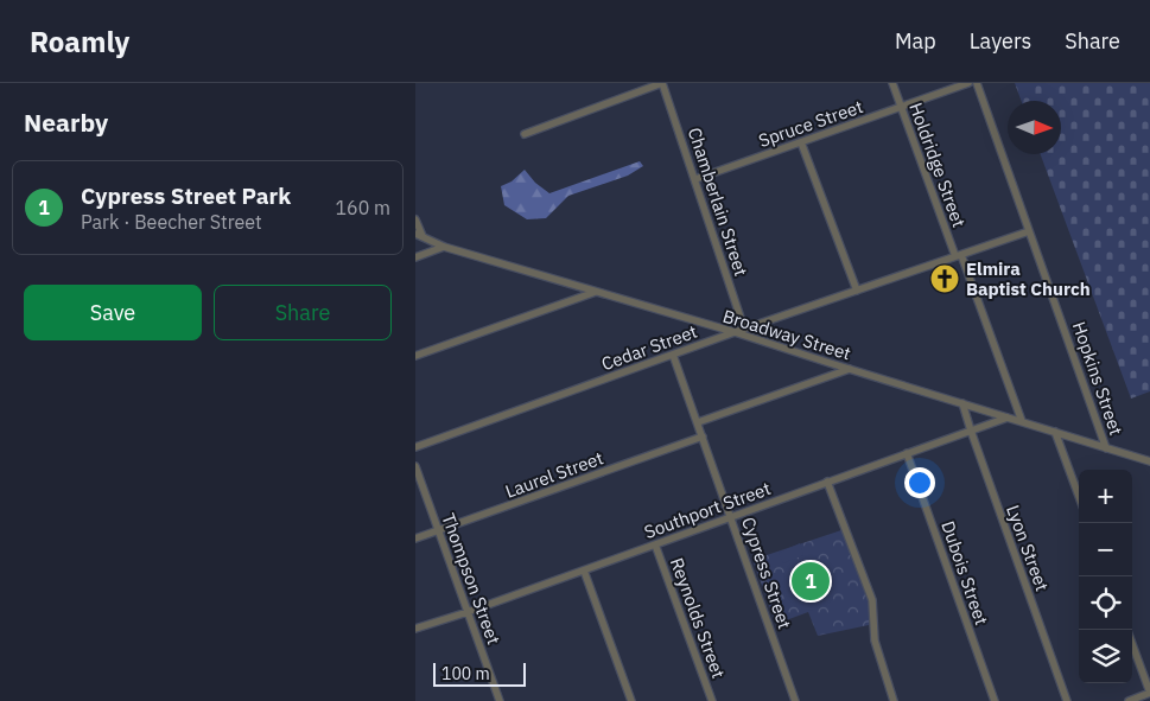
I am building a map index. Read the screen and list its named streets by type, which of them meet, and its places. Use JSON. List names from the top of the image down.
{
  "streets": {
    "street": [
      "Spruce Street",
      "Holdridge Street",
      "Chamberlain Street",
      "Broadway Street",
      "Cedar Street",
      "Hopkins Street",
      "Laurel Street",
      "Southport Street",
      "Lyon Street",
      "Cypress Street",
      "Dubois Street",
      "Thompson Street",
      "Reynolds Street"
    ]
  },
  "crossings": [
    ["Spruce Street", "Holdridge Street"],
    ["Spruce Street", "Chamberlain Street"],
    ["Holdridge Street", "Broadway Street"],
    ["Holdridge Street", "Cedar Street"],
    ["Chamberlain Street", "Cedar Street"],
    ["Broadway Street", "Cedar Street"],
    ["Broadway Street", "Hopkins Street"],
    ["Broadway Street", "Southport Street"],
    ["Broadway Street", "Lyon Street"],
    ["Cedar Street", "Hopkins Street"],
    ["Cedar Street", "Cypress Street"],
    ["Laurel Street", "Cypress Street"],
    ["Laurel Street", "Thompson Street"],
    ["Southport Street", "Lyon Street"],
    ["Southport Street", "Cypress Street"],
    ["Southport Street", "Dubois Street"],
    ["Southport Street", "Thompson Street"],
    ["Southport Street", "Reynolds Street"]
  ],
  "places": {
    "church": ["Elmira Baptist Church"]
  },
  "scale_bar": "100 m",
  "north": "right",
  "page": {
    "header": "Roamly",
    "nav": ["Map", "Layers", "Share"],
    "heading": "Nearby",
    "list": [
      {
        "mark": "1",
        "name": "Cypress Street Park",
        "note": "Park · Beecher Street",
        "value": "160 m"
      }
    ],
    "buttons": ["Save", "Share"],
    "map_buttons": ["+", "−"],
    "pins": "1",
    "scale": "100 m"
  }
}
